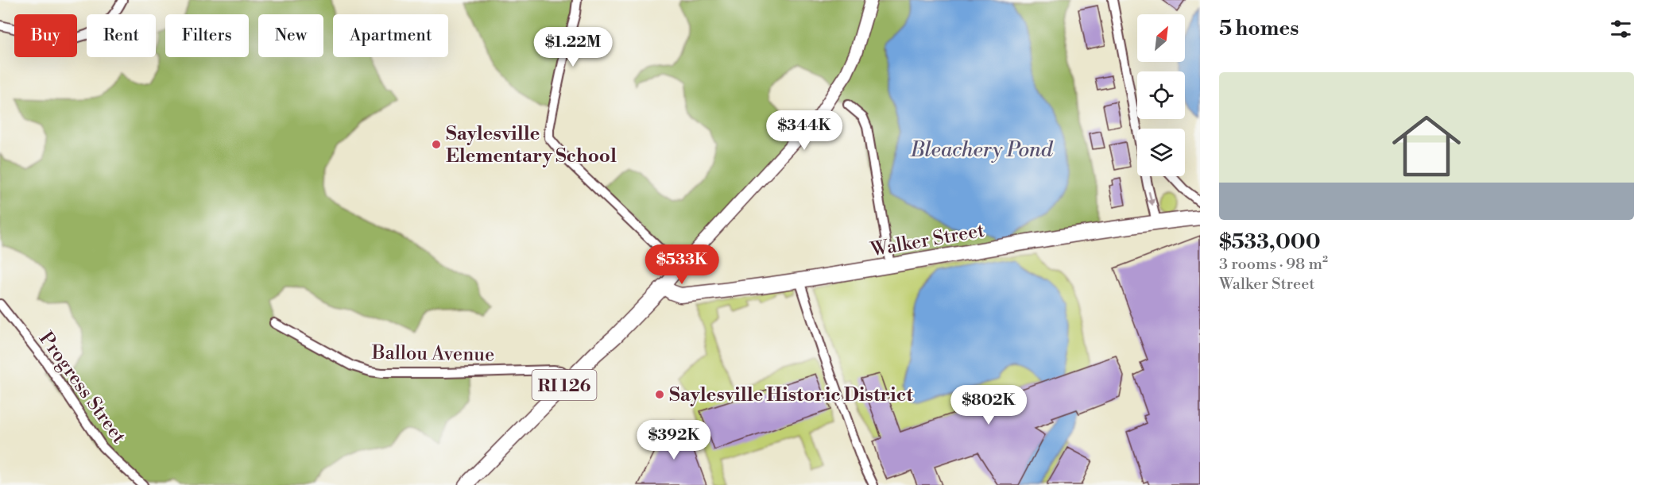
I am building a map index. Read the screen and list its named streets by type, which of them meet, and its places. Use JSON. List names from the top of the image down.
{
  "streets": {
    "main road": ["Walker Street", "RI 126"],
    "street": ["Ballou Avenue", "Progress Street"]
  },
  "crossings": [
    ["Walker Street", "RI 126"],
    ["Ballou Avenue", "RI 126"]
  ],
  "water": ["Bleachery Pond"],
  "places": ["Saylesville Elementary School", "Saylesville Historic District"],
  "north": "top right",
  "page": {
    "heading": "5 homes",
    "chip": [
      "Buy",
      "Rent",
      "Filters",
      "New",
      "Apartment"
    ],
    "price": [
      "$1.22M",
      "$344K",
      "$533K",
      "$802K",
      "$392K"
    ],
    "list": [
      {
        "name": "$533,000",
        "note": "3 rooms · 98 m² · Walker Street"
      }
    ]
  }
}
